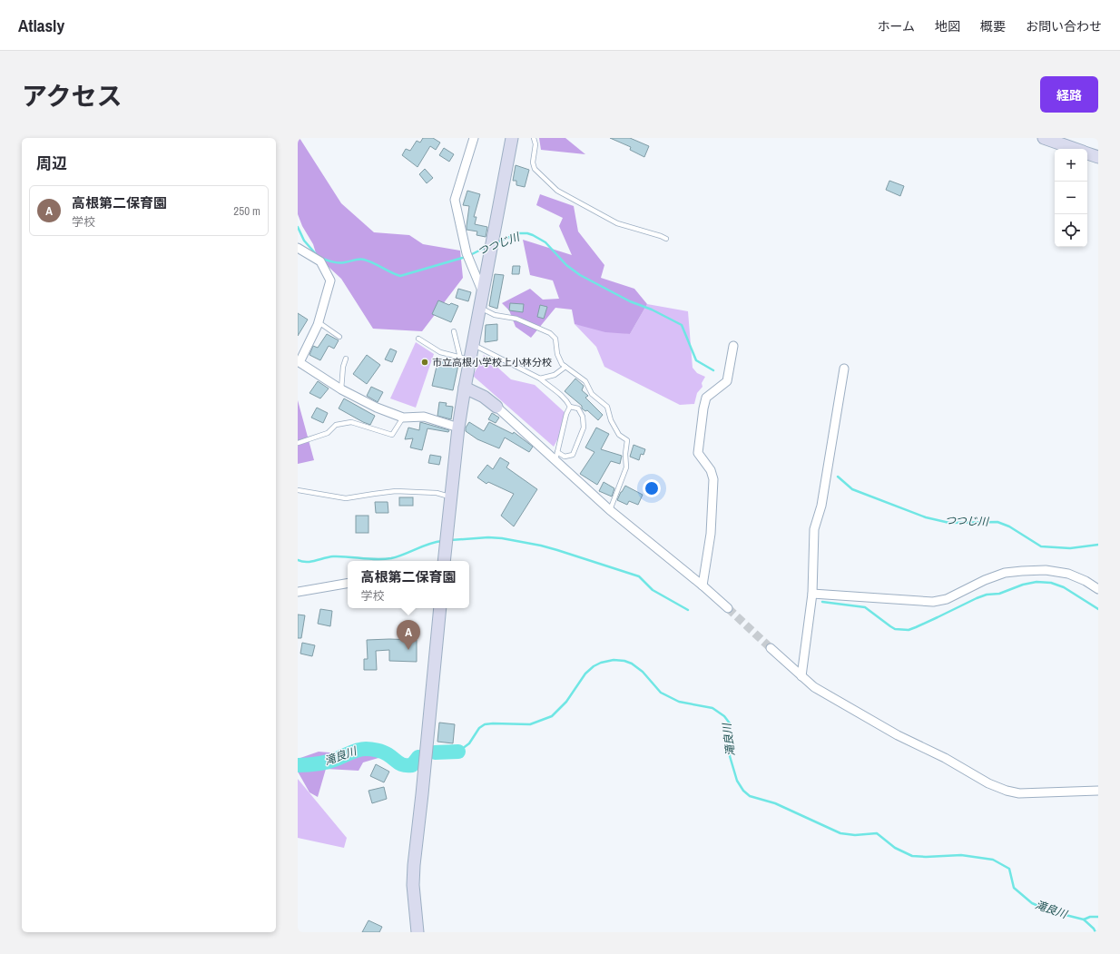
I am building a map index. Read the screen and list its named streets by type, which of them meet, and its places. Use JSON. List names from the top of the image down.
{
  "water": ["つつじ川", "滝良川"],
  "places": ["市立高根小学校上小林分校"],
  "page": {
    "header": "Atlasly",
    "nav": [
      "ホーム",
      "地図",
      "概要",
      "お問い合わせ"
    ],
    "title": "アクセス",
    "buttons": "経路",
    "heading": "周辺",
    "map_buttons": ["+", "−"],
    "list": [
      {
        "mark": "A",
        "name": "高根第二保育園",
        "note": "学校",
        "value": "250 m"
      }
    ],
    "popup": ["高根第二保育園", "学校"],
    "pins": "A"
  }
}
